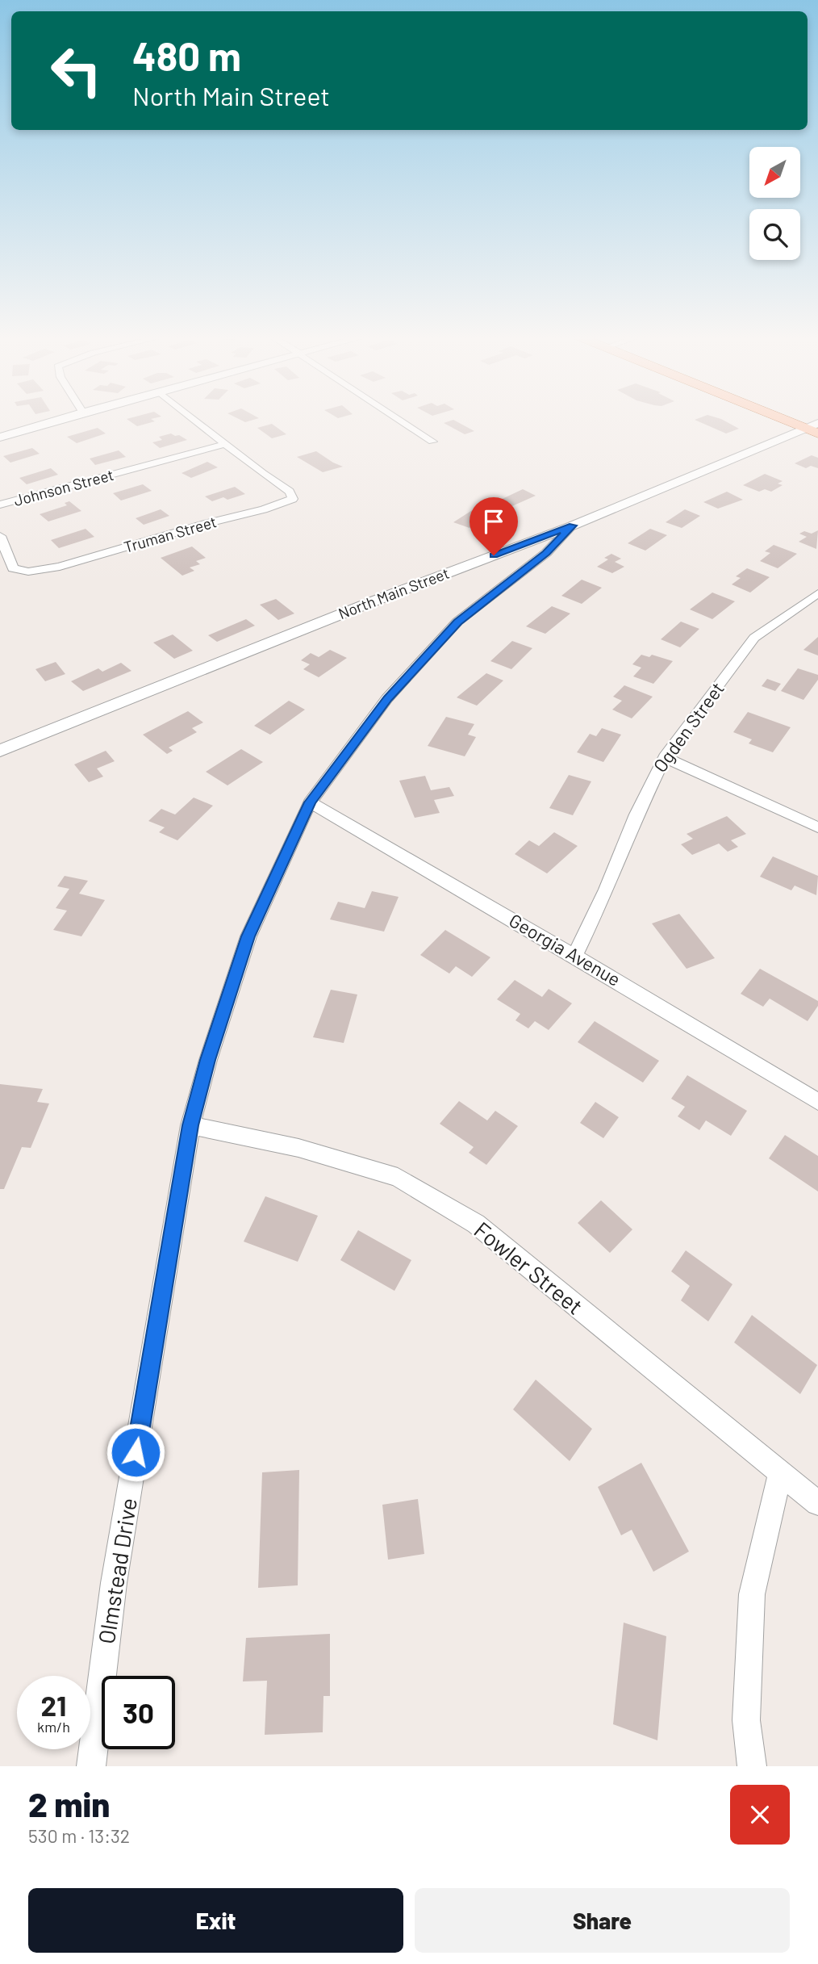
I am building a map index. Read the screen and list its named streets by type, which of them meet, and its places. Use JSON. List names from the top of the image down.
{
  "streets": {
    "street": [
      "Johnson Street",
      "Truman Street",
      "North Main Street",
      "Ogden Street",
      "Georgia Avenue",
      "Fowler Street",
      "Olmstead Drive"
    ]
  },
  "crossings": [
    ["Johnson Street", "Truman Street"],
    ["North Main Street", "Olmstead Drive"],
    ["Ogden Street", "Georgia Avenue"],
    ["Georgia Avenue", "Olmstead Drive"],
    ["Fowler Street", "Olmstead Drive"]
  ],
  "north": "bottom left",
  "page": {
    "turn": ["480 m", "North Main Street"],
    "speed": "21 km/h",
    "limit": "30",
    "heading": ["2 min", "530 m · 13:32"],
    "buttons": ["Exit", "Share"]
  }
}
